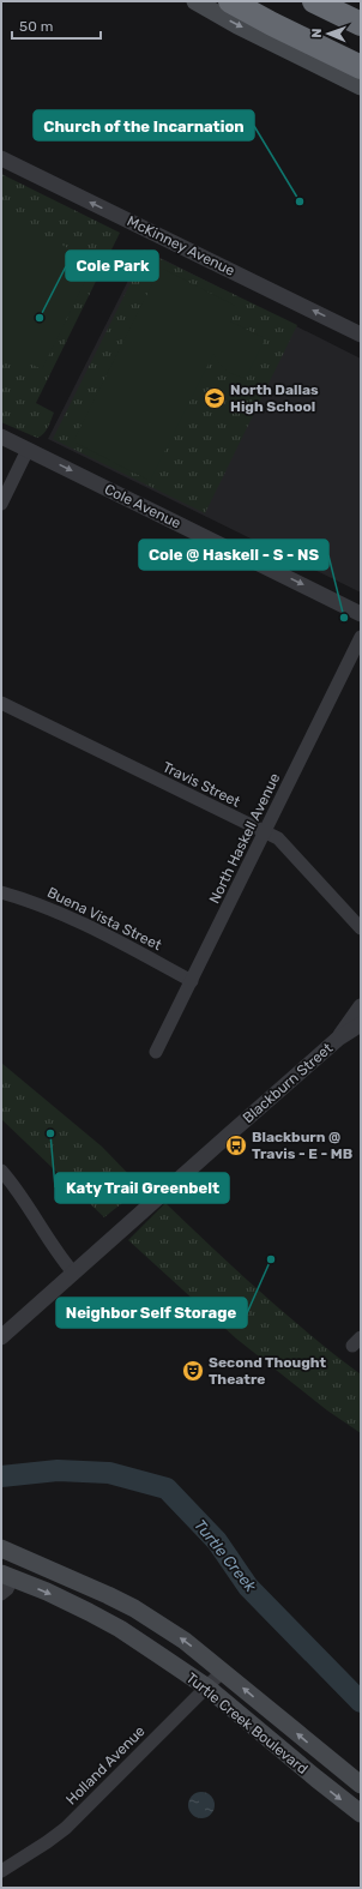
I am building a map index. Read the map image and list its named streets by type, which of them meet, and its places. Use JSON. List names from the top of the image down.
{
  "streets": {
    "main road": ["Turtle Creek Boulevard"],
    "street": [
      "McKinney Avenue",
      "Cole Avenue",
      "Travis Street",
      "North Haskell Avenue",
      "Buena Vista Street",
      "Blackburn Street",
      "Holland Avenue"
    ]
  },
  "crossings": [
    ["Travis Street", "North Haskell Avenue"],
    ["North Haskell Avenue", "Buena Vista Street"],
    ["Turtle Creek Boulevard", "Holland Avenue"]
  ],
  "one_way": ["McKinney Avenue", "Cole Avenue"],
  "water": ["Turtle Creek"],
  "places": {
    "other": [
      "Church of the Incarnation",
      "Cole Park",
      "Cole @ Haskell - S - NS",
      "Katy Trail Greenbelt",
      "Neighbor Self Storage"
    ],
    "school or university": ["North Dallas High School"],
    "bus stop": ["Blackburn @ Travis - E - MB"],
    "theatre": ["Second Thought Theatre"]
  },
  "scale_bar": "50 m",
  "north": "left"
}
